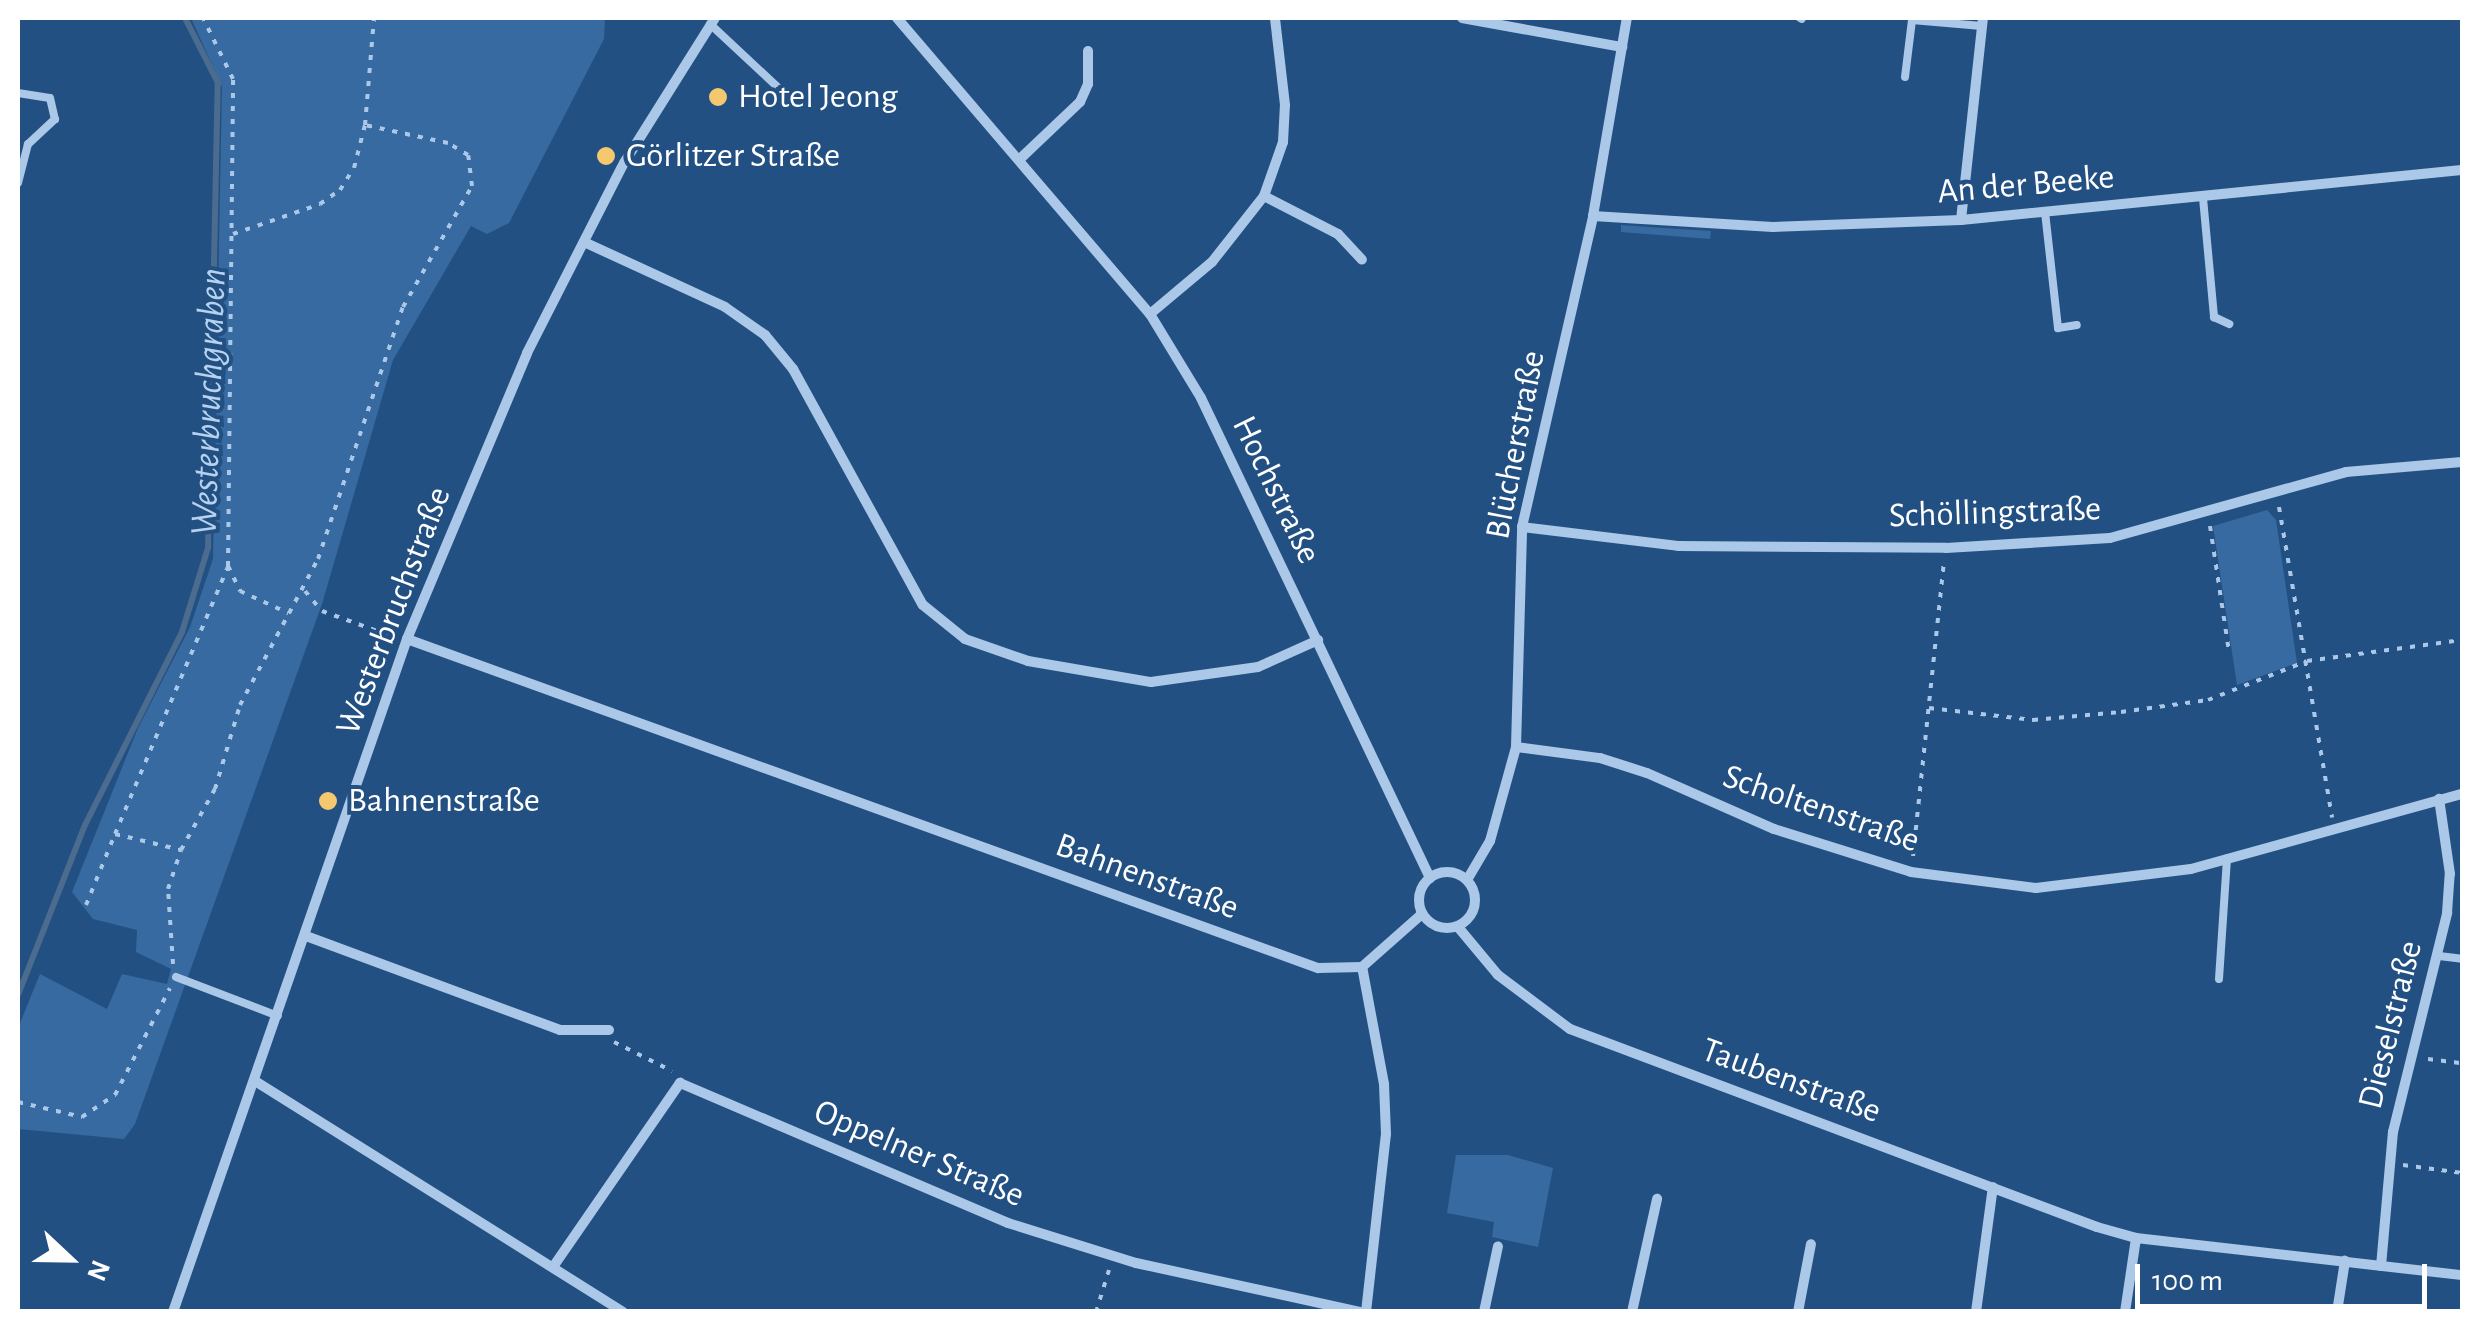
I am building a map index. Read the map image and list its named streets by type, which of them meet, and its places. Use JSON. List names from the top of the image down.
{
  "streets": {
    "street": [
      "An der Beeke",
      "Blücherstraße",
      "Hochstraße",
      "Schöllingstraße",
      "Westerbruchstraße",
      "Scholtenstraße",
      "Bahnenstraße",
      "Dieselstraße",
      "Taubenstraße",
      "Oppelner Straße"
    ]
  },
  "crossings": [
    ["An der Beeke", "Blücherstraße"],
    ["Blücherstraße", "Hochstraße"],
    ["Blücherstraße", "Schöllingstraße"],
    ["Blücherstraße", "Scholtenstraße"],
    ["Blücherstraße", "Taubenstraße"],
    ["Hochstraße", "Taubenstraße"],
    ["Westerbruchstraße", "Bahnenstraße"],
    ["Scholtenstraße", "Dieselstraße"],
    ["Dieselstraße", "Taubenstraße"]
  ],
  "water": ["Westerbruchgraben"],
  "places": ["Hotel Jeong", "Görlitzer Straße", "Bahnenstraße"],
  "scale_bar": "100 m",
  "north": "right"
}
